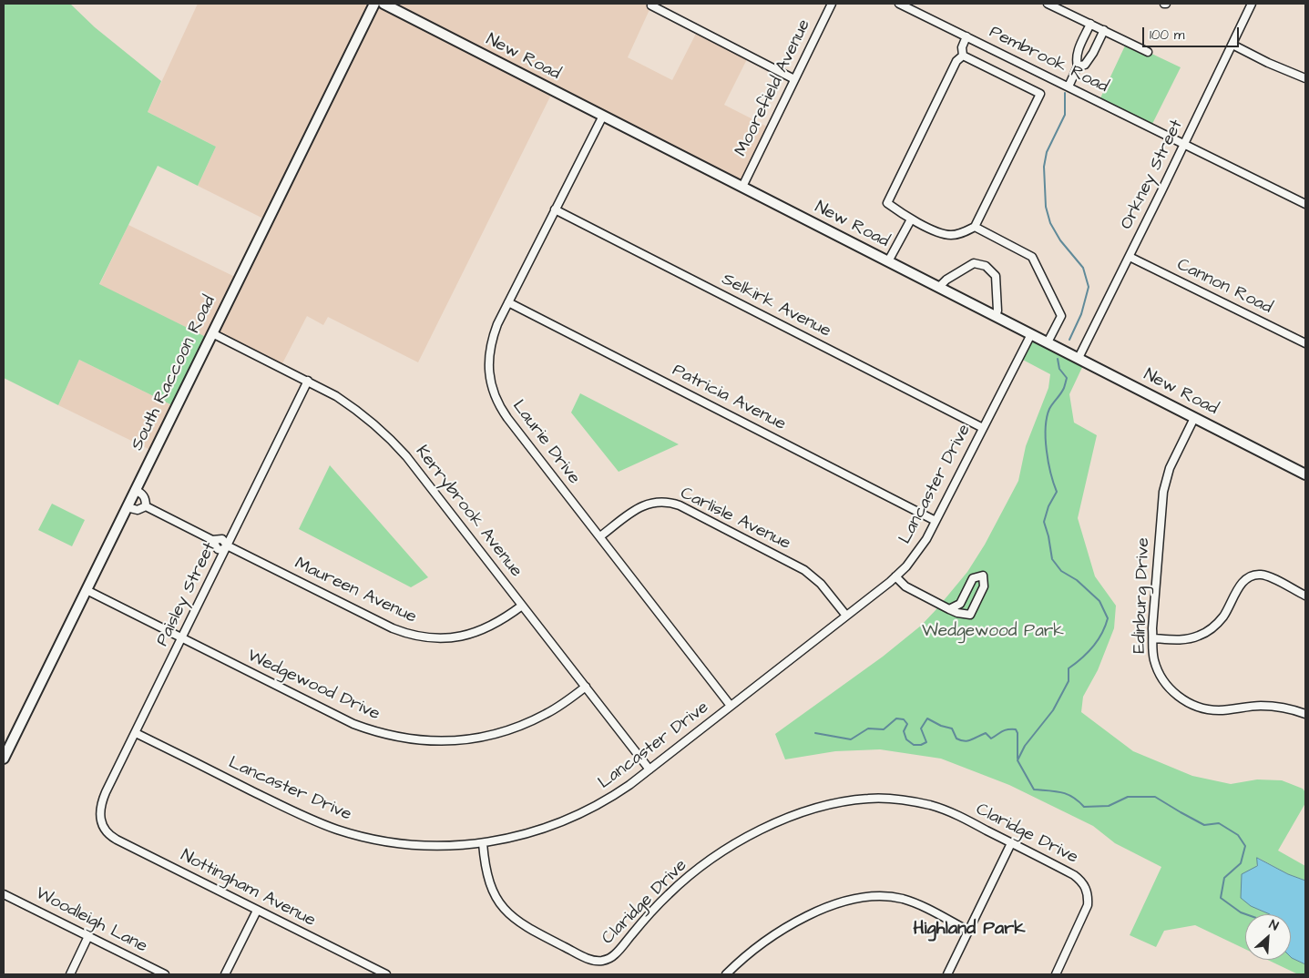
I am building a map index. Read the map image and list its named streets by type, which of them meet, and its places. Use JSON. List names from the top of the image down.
{
  "streets": {
    "street": [
      "New Road",
      "Pembrook Road",
      "Moorefield Avenue",
      "Orkney Street",
      "Cannon Road",
      "Selkirk Avenue",
      "South Raccoon Road",
      "Patricia Avenue",
      "Laurie Drive",
      "Lancaster Drive",
      "Kerrybrook Avenue",
      "Carlisle Avenue",
      "Maureen Avenue",
      "Paisley Street",
      "Edinburg Drive",
      "Wedgewood Drive",
      "Claridge Drive",
      "Nottingham Avenue",
      "Woodleigh Lane"
    ]
  },
  "crossings": [
    ["New Road", "Moorefield Avenue"],
    ["New Road", "Orkney Street"],
    ["New Road", "Laurie Drive"],
    ["New Road", "Lancaster Drive"],
    ["New Road", "Edinburg Drive"],
    ["Pembrook Road", "Orkney Street"],
    ["Orkney Street", "Cannon Road"],
    ["Selkirk Avenue", "Laurie Drive"],
    ["Selkirk Avenue", "Lancaster Drive"],
    ["South Raccoon Road", "Kerrybrook Avenue"],
    ["South Raccoon Road", "Wedgewood Drive"],
    ["Patricia Avenue", "Laurie Drive"],
    ["Patricia Avenue", "Lancaster Drive"],
    ["Laurie Drive", "Lancaster Drive"],
    ["Laurie Drive", "Carlisle Avenue"],
    ["Lancaster Drive", "Kerrybrook Avenue"],
    ["Lancaster Drive", "Carlisle Avenue"],
    ["Lancaster Drive", "Paisley Street"],
    ["Lancaster Drive", "Claridge Drive"],
    ["Kerrybrook Avenue", "Maureen Avenue"],
    ["Kerrybrook Avenue", "Paisley Street"],
    ["Kerrybrook Avenue", "Wedgewood Drive"],
    ["Maureen Avenue", "Paisley Street"],
    ["Paisley Street", "Wedgewood Drive"],
    ["Paisley Street", "Nottingham Avenue"]
  ],
  "districts": ["Highland Park"],
  "parks": ["Wedgewood Park"],
  "scale_bar": "100 m",
  "north": "top right"
}
